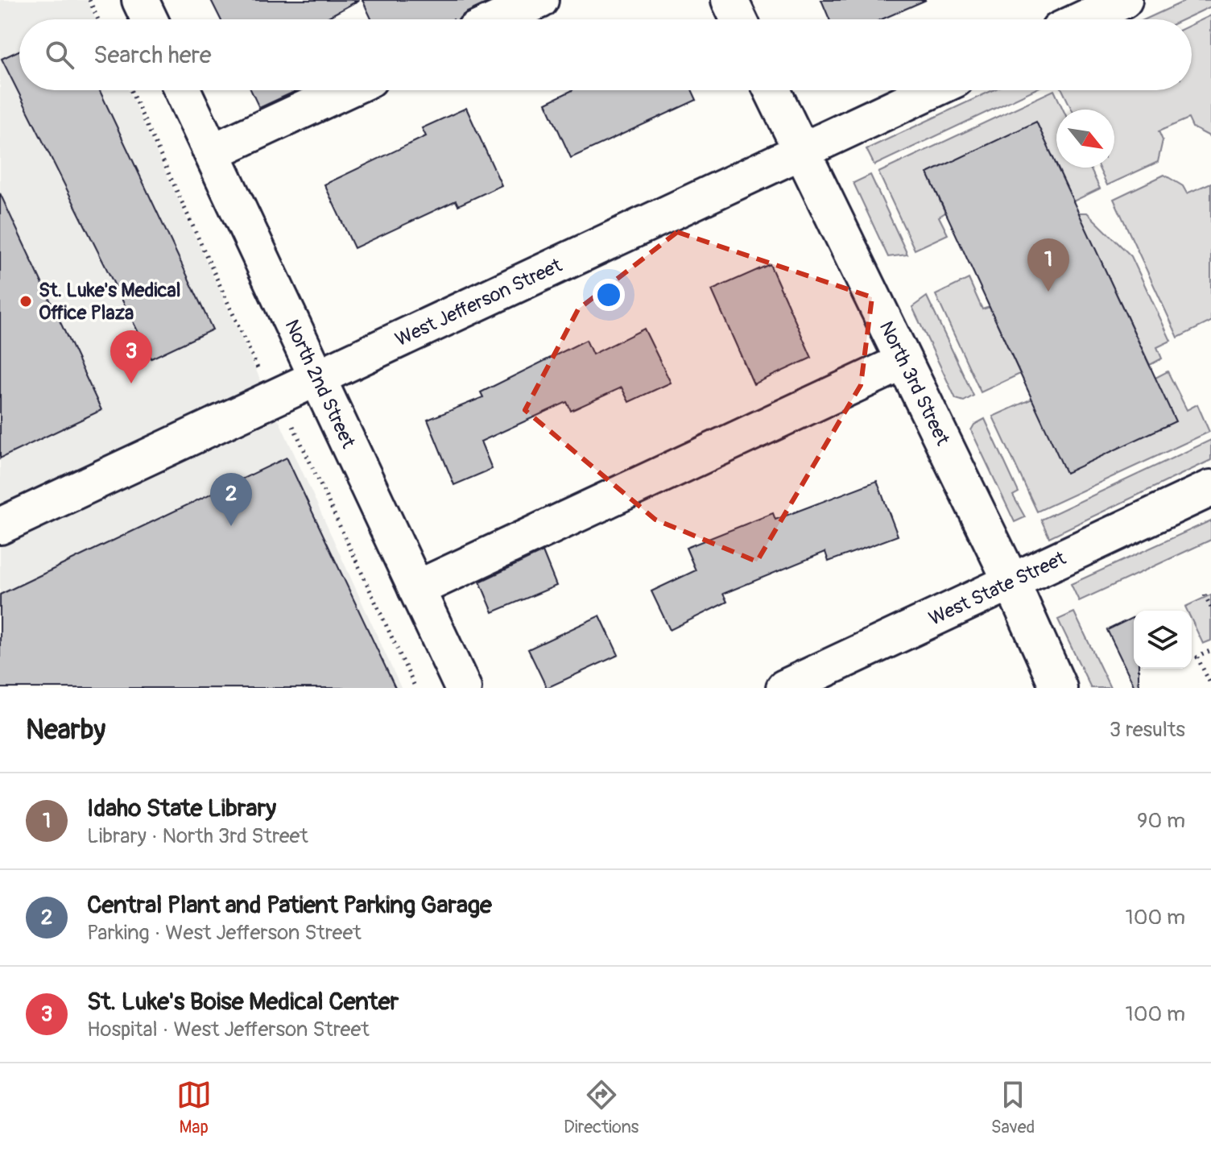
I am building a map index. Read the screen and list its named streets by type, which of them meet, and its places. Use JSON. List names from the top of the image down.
{
  "streets": {
    "street": [
      "West Jefferson Street",
      "North 3rd Street",
      "North 2nd Street",
      "West State Street"
    ]
  },
  "crossings": [
    ["West Jefferson Street", "North 3rd Street"],
    ["West Jefferson Street", "North 2nd Street"],
    ["North 3rd Street", "West State Street"]
  ],
  "places": ["St. Luke's Medical Office Plaza"],
  "north": "bottom right",
  "page": {
    "search": "Search here",
    "pins": ["1", "3", "2"],
    "heading": ["Nearby", "3 results"],
    "list": [
      {
        "mark": "1",
        "name": "Idaho State Library",
        "note": "Library · North 3rd Street",
        "value": "90 m"
      },
      {
        "mark": "2",
        "name": "Central Plant and Patient Parking Garage",
        "note": "Parking · West Jefferson Street",
        "value": "100 m"
      },
      {
        "mark": "3",
        "name": "St. Luke's Boise Medical Center",
        "note": "Hospital · West Jefferson Street",
        "value": "100 m"
      }
    ],
    "nav": ["Map", "Directions", "Saved"]
  }
}
